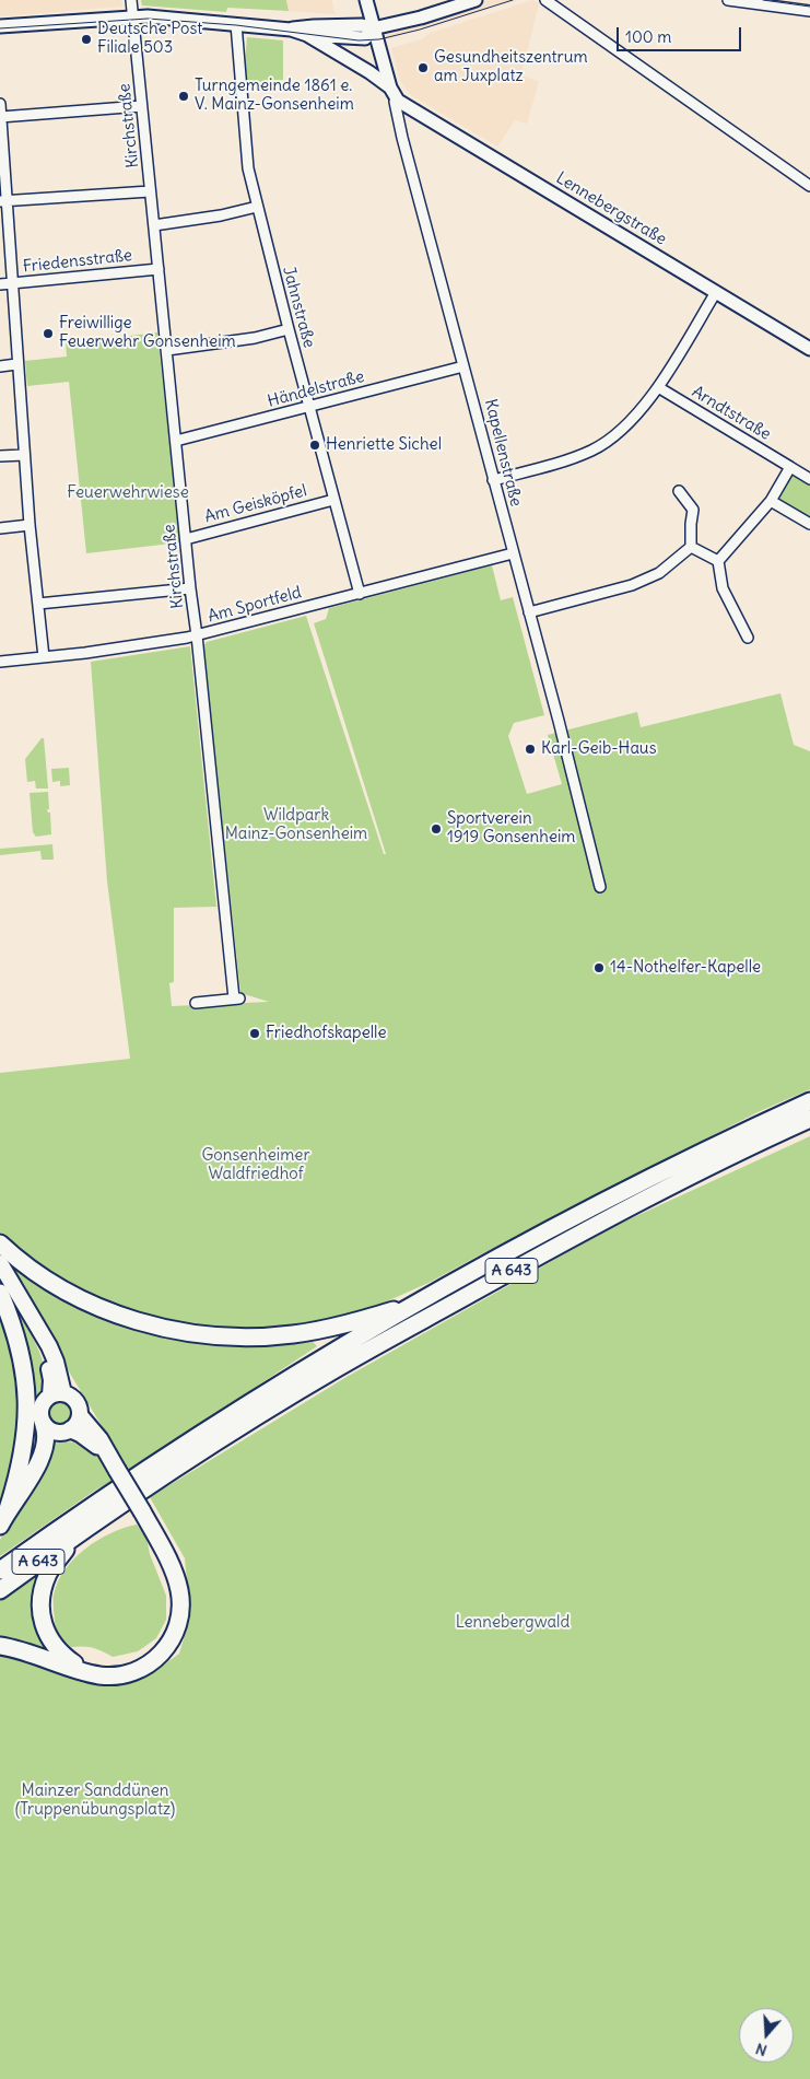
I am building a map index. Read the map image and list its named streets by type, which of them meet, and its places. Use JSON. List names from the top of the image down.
{
  "streets": {
    "highway": ["A 643"],
    "main road": ["Lennebergstraße", "Kapellenstraße"],
    "street": [
      "Kirchstraße",
      "Friedensstraße",
      "Jahnstraße",
      "Händelstraße",
      "Arndtstraße",
      "Am Geisköpfel",
      "Am Sportfeld"
    ]
  },
  "crossings": [
    ["Kirchstraße", "Friedensstraße"],
    ["Kirchstraße", "Händelstraße"],
    ["Kirchstraße", "Am Geisköpfel"],
    ["Kirchstraße", "Am Sportfeld"],
    ["Lennebergstraße", "Kapellenstraße"],
    ["Jahnstraße", "Händelstraße"],
    ["Jahnstraße", "Am Geisköpfel"],
    ["Jahnstraße", "Am Sportfeld"],
    ["Händelstraße", "Kapellenstraße"],
    ["Kapellenstraße", "Am Sportfeld"]
  ],
  "parks": [
    "Feuerwehrwiese",
    "Wildpark Mainz-Gonsenheim",
    "Gonsenheimer Waldfriedhof",
    "Lennebergwald",
    "Mainzer Sanddünen (Truppenübungsplatz)"
  ],
  "places": [
    "Deutsche Post Filiale 503",
    "Gesundheitszentrum am Juxplatz",
    "Turngemeinde 1861 e. V. Mainz-Gonsenheim",
    "Freiwillige Feuerwehr Gonsenheim",
    "Henriette Sichel",
    "Karl-Geib-Haus",
    "Sportverein 1919 Gonsenheim",
    "14-Nothelfer-Kapelle",
    "Friedhofskapelle"
  ],
  "scale_bar": "100 m",
  "north": "bottom"
}
